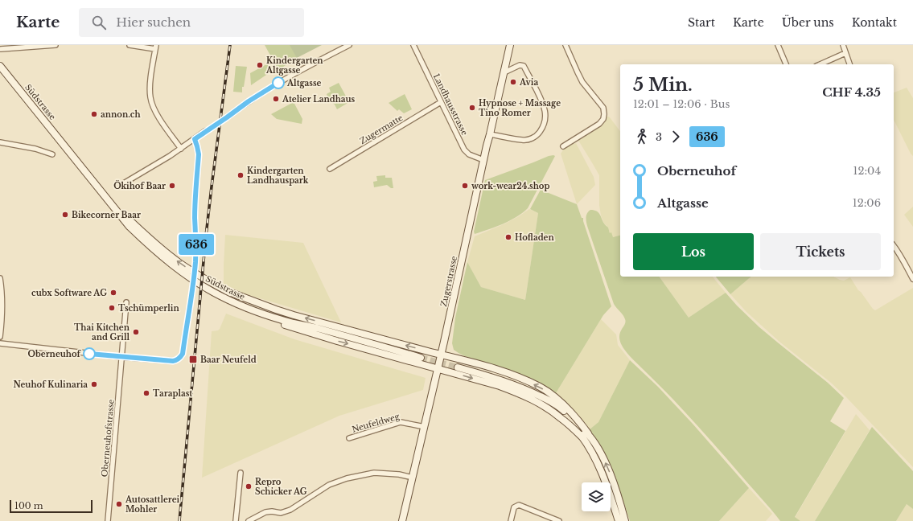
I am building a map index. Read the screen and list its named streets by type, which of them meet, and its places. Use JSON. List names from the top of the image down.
{
  "streets": {
    "main road": ["Südstrasse", "Zugerstrasse"],
    "street": [
      "Landhausstrasse",
      "Zugermatte",
      "Neufeldweg",
      "Oberneuhofstrasse"
    ]
  },
  "crossings": [
    ["Landhausstrasse", "Zugermatte"],
    ["Landhausstrasse", "Zugerstrasse"],
    ["Zugerstrasse", "Neufeldweg"]
  ],
  "places": {
    "other": [
      "Kindergarten Altgasse",
      "Avia",
      "Altgasse",
      "Atelier Landhaus",
      "Hypnose + Massage Tino Romer",
      "annon.ch",
      "Kindergarten Landhauspark",
      "Ökihof Baar",
      "work-wear24.shop",
      "Bikecorner Baar",
      "Hofladen",
      "cubx Software AG",
      "Tschümperlin",
      "Thai Kitchen and Grill",
      "Oberneuhof",
      "Neuhof Kulinaria",
      "Taraplast",
      "Repro Schicker AG",
      "Autosattlerei Mohler"
    ],
    "transit": ["Baar Neufeld"]
  },
  "lines": ["bus line 636"],
  "scale_bar": "100 m",
  "page": {
    "header": "Karte",
    "search": "Hier suchen",
    "nav": [
      "Start",
      "Karte",
      "Über uns",
      "Kontakt"
    ],
    "on_map": "636",
    "heading": ["5 Min.", "12:01 – 12:06 · Bus", "CHF 4.35"],
    "legs": ["3", "636"],
    "list": [
      {
        "name": "Oberneuhof",
        "value": "12:04"
      },
      {
        "name": "Altgasse",
        "value": "12:06"
      }
    ],
    "buttons": ["Los", "Tickets"],
    "scale": "100 m"
  }
}
